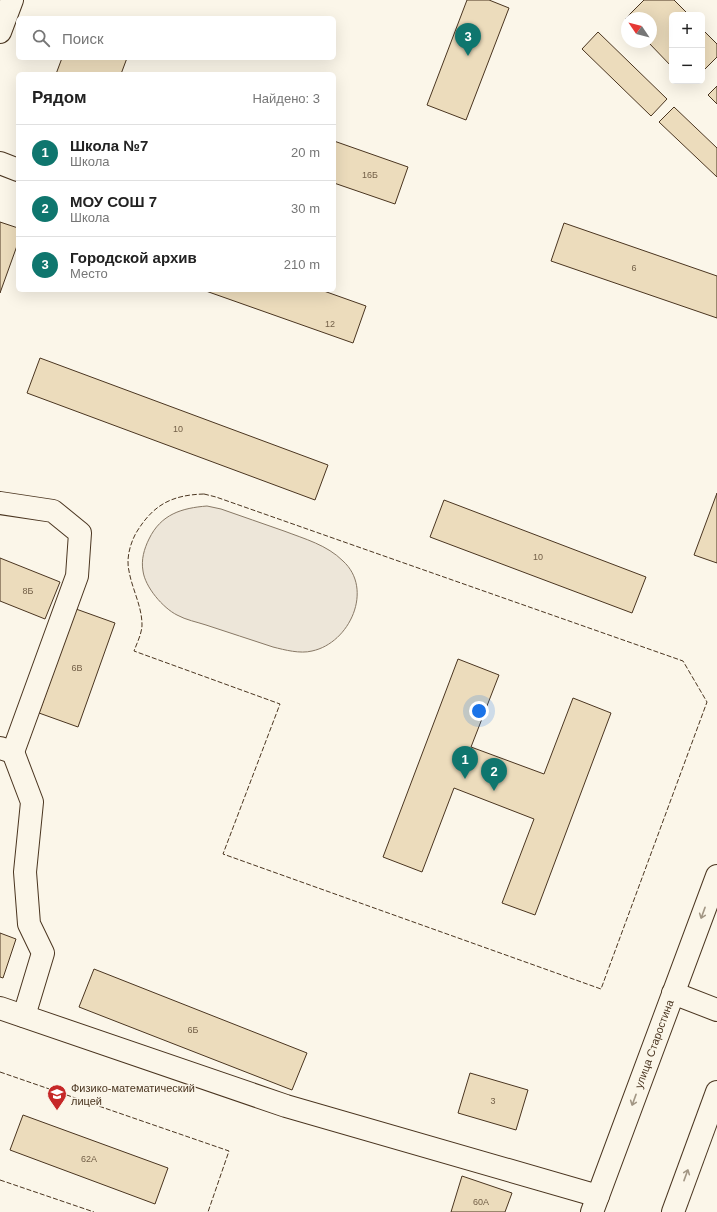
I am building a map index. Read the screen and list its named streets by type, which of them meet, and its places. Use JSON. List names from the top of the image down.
{
  "streets": {
    "street": ["улица Старостина"]
  },
  "places": {
    "school or university": ["Физико-математический лицей"]
  },
  "house_numbers": [
    "16Б",
    "6",
    "12",
    "10",
    "10",
    "8Б",
    "6В",
    "6Б",
    "3",
    "62А",
    "60А"
  ],
  "north": "top left",
  "page": {
    "map_buttons": ["+", "−"],
    "search": "Поиск",
    "pins": ["3", "1", "2"],
    "heading": ["Рядом", "Найдено: 3"],
    "list": [
      {
        "mark": "1",
        "name": "Школа №7",
        "note": "Школа",
        "value": "20 m"
      },
      {
        "mark": "2",
        "name": "МОУ СОШ 7",
        "note": "Школа",
        "value": "30 m"
      },
      {
        "mark": "3",
        "name": "Городской архив",
        "note": "Место",
        "value": "210 m"
      }
    ]
  }
}
